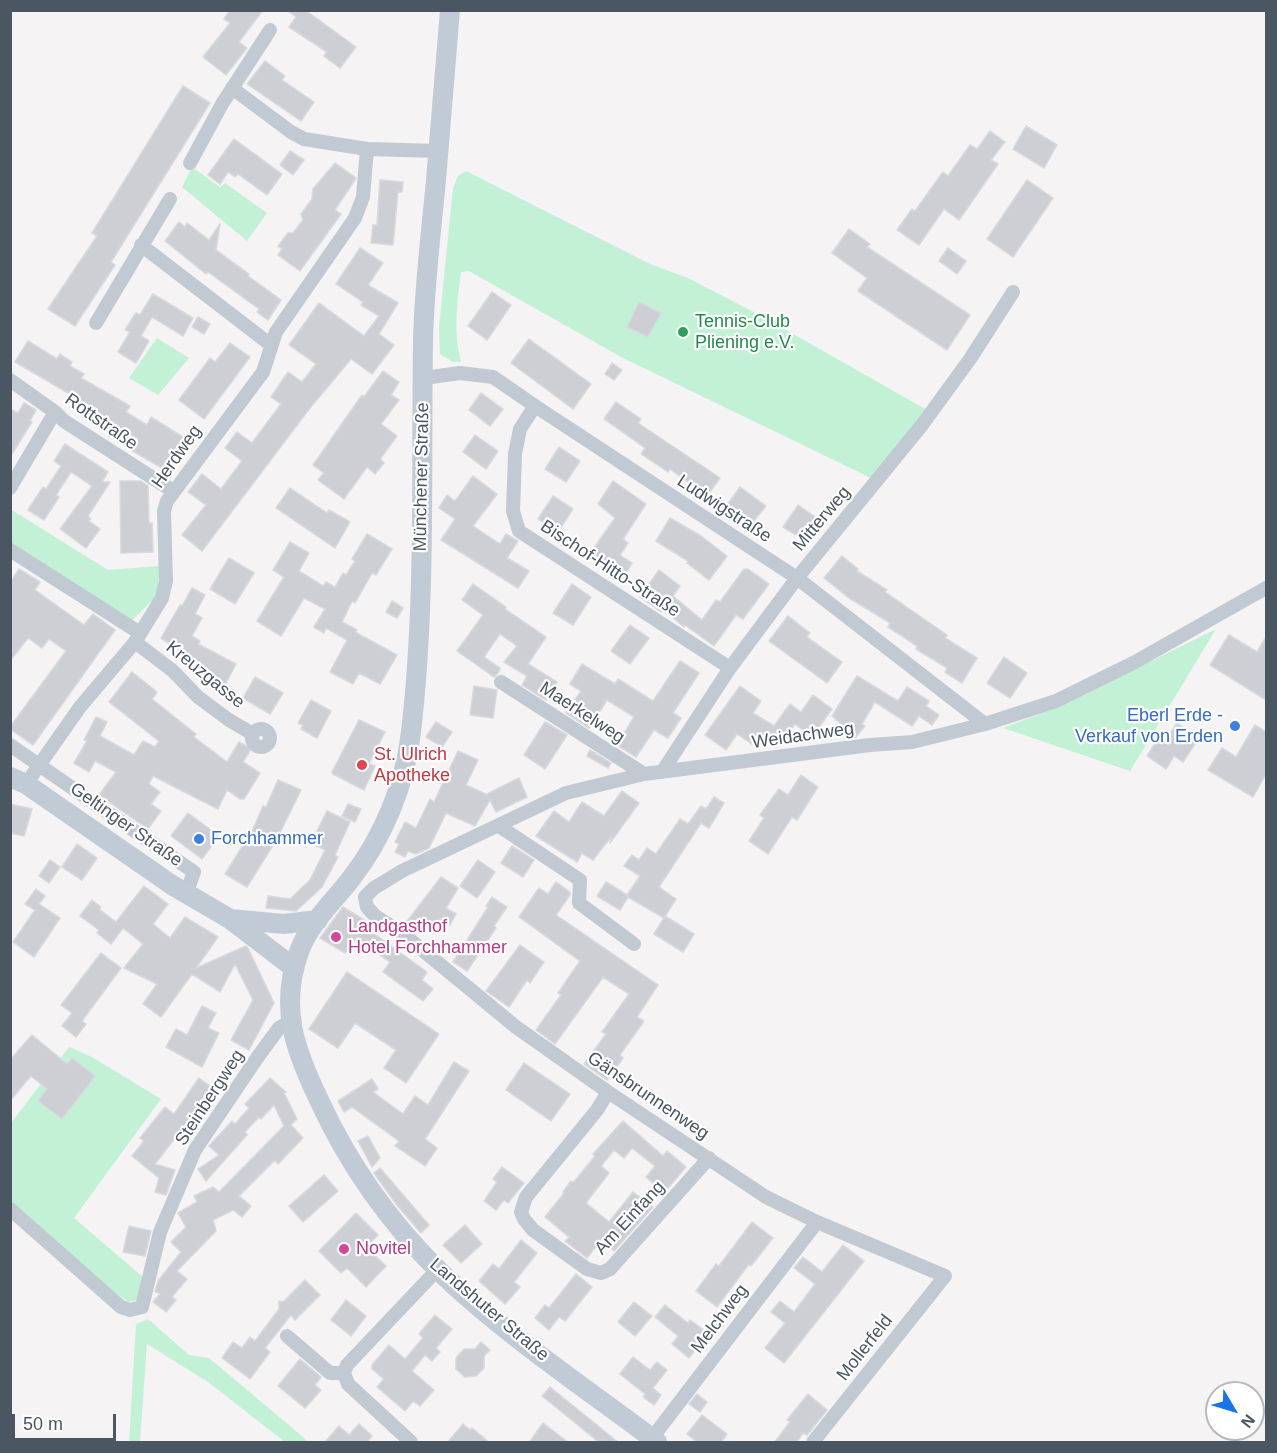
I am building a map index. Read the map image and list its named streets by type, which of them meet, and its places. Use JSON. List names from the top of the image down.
{
  "streets": {
    "main road": ["Münchener Straße", "Geltinger Straße", "Landshuter Straße"],
    "street": [
      "Rottstraße",
      "Herdweg",
      "Ludwigstraße",
      "Mitterweg",
      "Bischof-Hitto-Straße",
      "Kreuzgasse",
      "Maerkelweg",
      "Weidachweg",
      "Gänsbrunnenweg",
      "Steinbergweg",
      "Am Einfang",
      "Melchweg",
      "Mollerfeld"
    ]
  },
  "crossings": [
    ["Rottstraße", "Herdweg"],
    ["Herdweg", "Kreuzgasse"],
    ["Herdweg", "Geltinger Straße"],
    ["Münchener Straße", "Ludwigstraße"],
    ["Münchener Straße", "Geltinger Straße"],
    ["Münchener Straße", "Landshuter Straße"],
    ["Ludwigstraße", "Mitterweg"],
    ["Ludwigstraße", "Bischof-Hitto-Straße"],
    ["Ludwigstraße", "Weidachweg"],
    ["Mitterweg", "Bischof-Hitto-Straße"],
    ["Mitterweg", "Weidachweg"],
    ["Maerkelweg", "Weidachweg"],
    ["Weidachweg", "Gänsbrunnenweg"],
    ["Geltinger Straße", "Landshuter Straße"],
    ["Gänsbrunnenweg", "Am Einfang"],
    ["Gänsbrunnenweg", "Melchweg"],
    ["Gänsbrunnenweg", "Mollerfeld"],
    ["Steinbergweg", "Landshuter Straße"],
    ["Landshuter Straße", "Melchweg"]
  ],
  "places": [
    "Tennis-Club Pliening e.V.",
    "Eberl Erde - Verkauf von Erden",
    "St. Ulrich Apotheke",
    "Forchhammer",
    "Landgasthof Hotel Forchhammer",
    "Novitel"
  ],
  "scale_bar": "50 m",
  "north": "bottom right"
}
